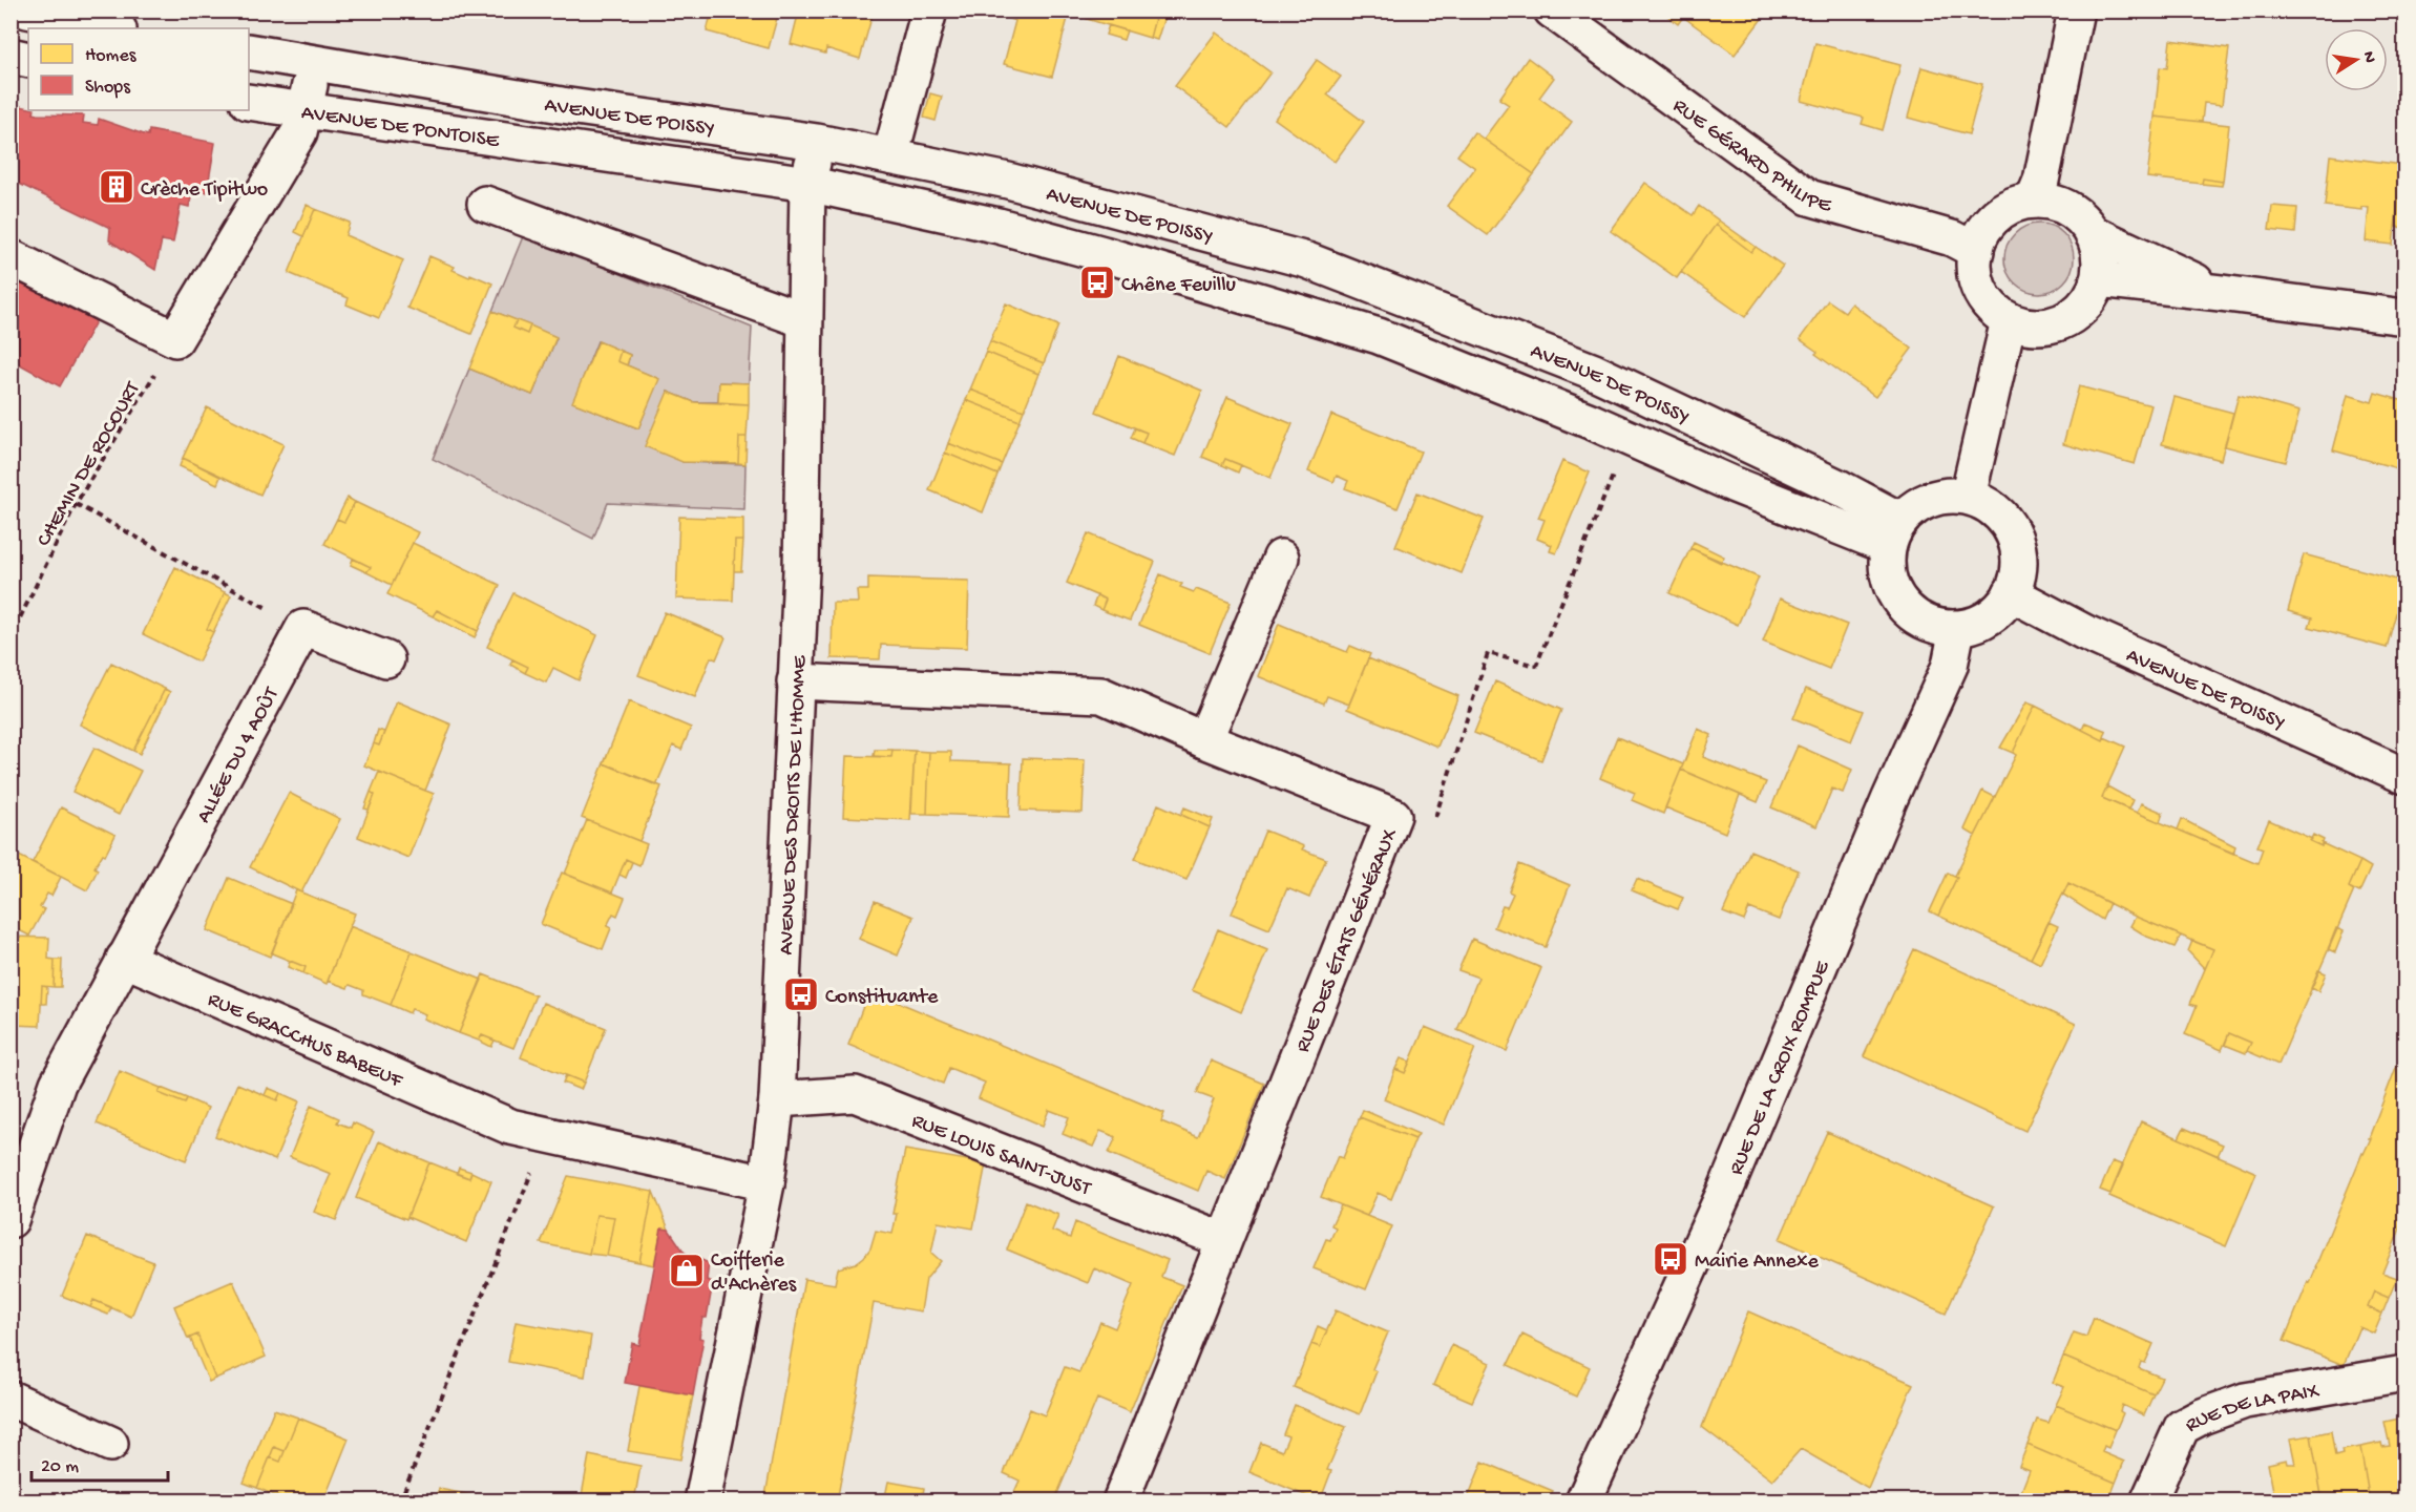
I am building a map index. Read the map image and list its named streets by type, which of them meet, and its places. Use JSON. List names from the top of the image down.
{
  "streets": {
    "street": [
      "AVENUE DE POISSY",
      "AVENUE DE PONTOISE",
      "RUE GÉRARD PHILIPE",
      "ALLÉE DU 4 AOÛT",
      "AVENUE DES DROITS DE L'HOMME",
      "RUE DES ÉTATS GÉNÉRAUX",
      "RUE GRACCHUS BABEUF",
      "RUE DE LA CROIX ROMPUE",
      "RUE LOUIS SAINT-JUST",
      "RUE DE LA PAIX"
    ],
    "path": ["CHEMIN DE ROCOURT"]
  },
  "crossings": [
    ["AVENUE DE POISSY", "AVENUE DE PONTOISE"],
    ["AVENUE DE POISSY", "AVENUE DES DROITS DE L'HOMME"],
    ["AVENUE DE POISSY", "RUE DE LA CROIX ROMPUE"],
    ["ALLÉE DU 4 AOÛT", "RUE GRACCHUS BABEUF"],
    ["AVENUE DES DROITS DE L'HOMME", "RUE DES ÉTATS GÉNÉRAUX"],
    ["AVENUE DES DROITS DE L'HOMME", "RUE GRACCHUS BABEUF"],
    ["AVENUE DES DROITS DE L'HOMME", "RUE LOUIS SAINT-JUST"],
    ["RUE DES ÉTATS GÉNÉRAUX", "RUE LOUIS SAINT-JUST"]
  ],
  "places": {
    "building": ["Crèche Tipitwo"],
    "bus stop": ["Chêne Feuillu", "Constituante", "Mairie Annexe"],
    "shop": ["Coifferie d'Achères"]
  },
  "legend": ["Homes", "Shops"],
  "scale_bar": "20 m",
  "north": "right"
}
